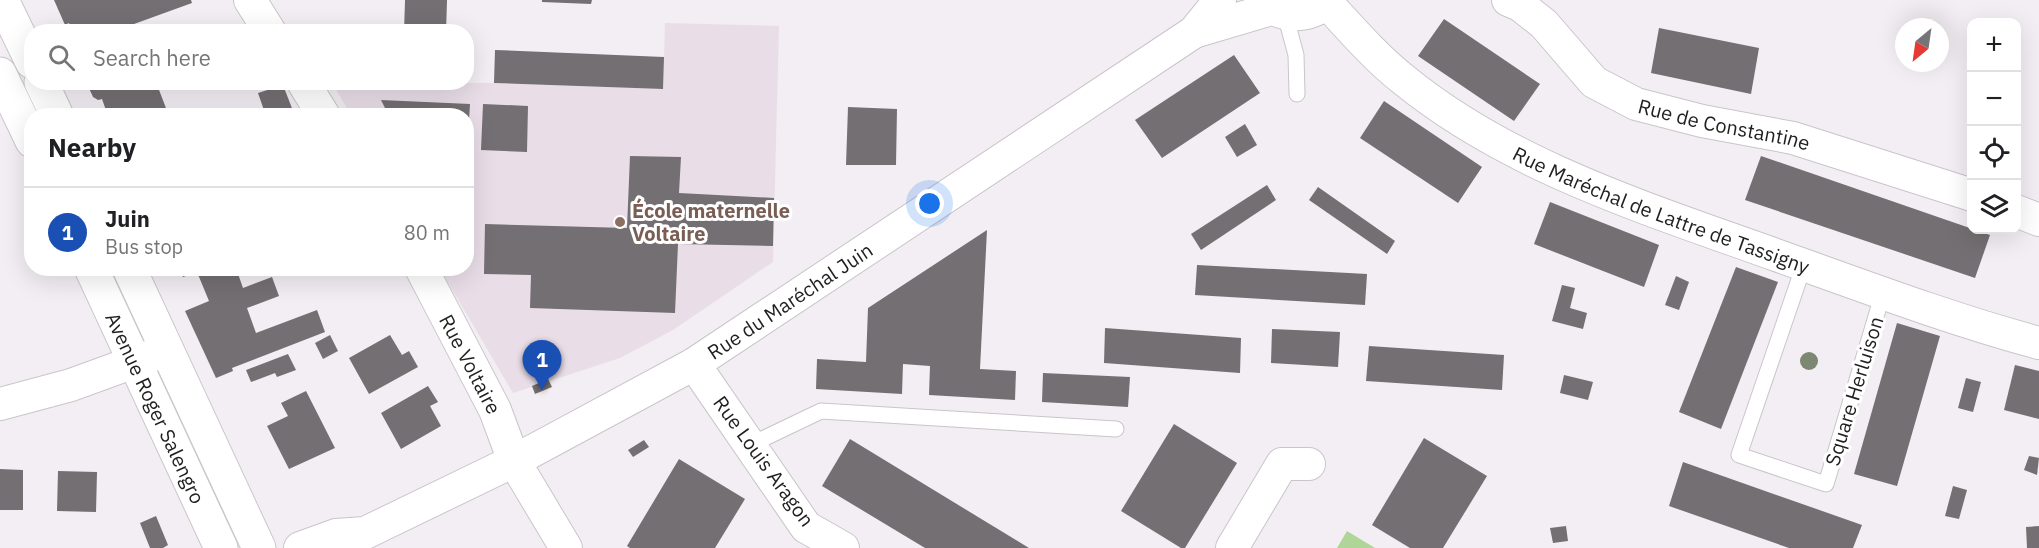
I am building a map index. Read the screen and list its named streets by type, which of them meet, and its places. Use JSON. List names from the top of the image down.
{
  "streets": {
    "main road": ["Avenue Roger Salengro"],
    "street": [
      "Rue de Constantine",
      "Rue Maréchal de Lattre de Tassigny",
      "Rue du Maréchal Juin",
      "Rue Voltaire",
      "Rue Louis Aragon"
    ],
    "lane": ["Square Herluison"]
  },
  "crossings": [
    ["Rue Maréchal de Lattre de Tassigny", "Rue du Maréchal Juin"],
    ["Rue Maréchal de Lattre de Tassigny", "Square Herluison"],
    ["Rue du Maréchal Juin", "Rue Voltaire"],
    ["Rue du Maréchal Juin", "Rue Louis Aragon"]
  ],
  "places": ["École maternelle Voltaire"],
  "north": "bottom left",
  "page": {
    "map_buttons": ["+", "−"],
    "search": "Search here",
    "heading": "Nearby",
    "list": [
      {
        "mark": "1",
        "name": "Juin",
        "note": "Bus stop",
        "value": "80 m"
      }
    ],
    "pins": "1"
  }
}
